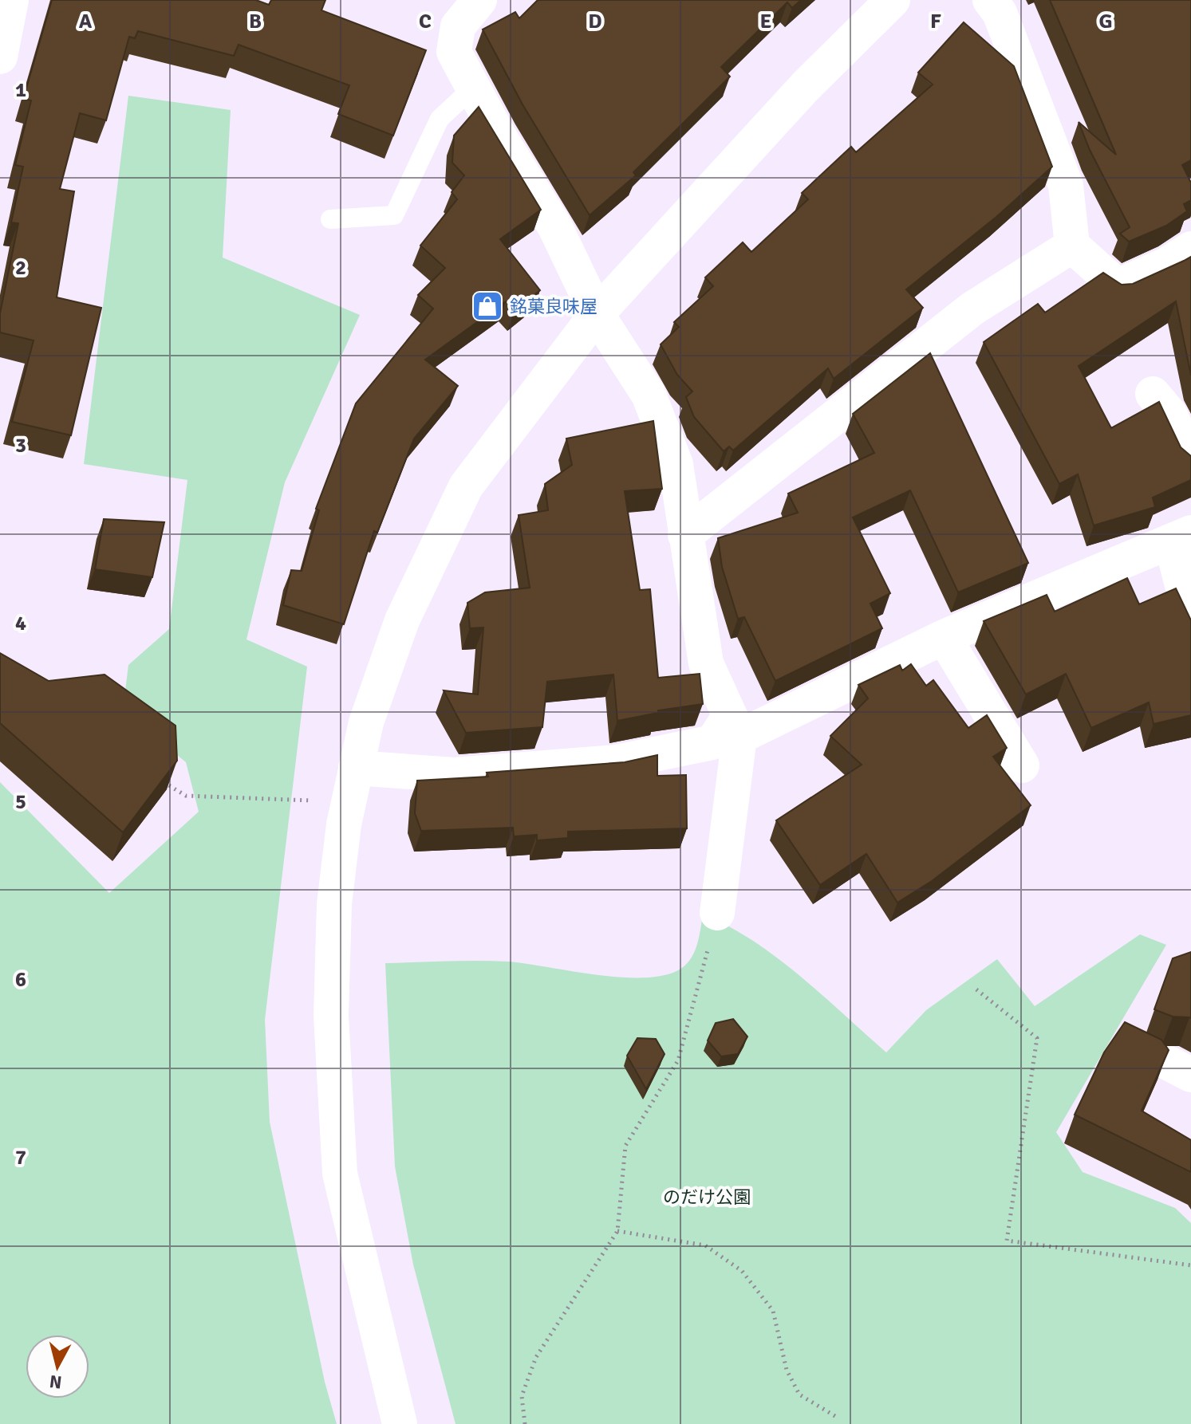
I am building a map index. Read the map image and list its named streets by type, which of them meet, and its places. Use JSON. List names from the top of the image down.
{
  "parks": ["のだけ公園"],
  "places": {
    "shop": ["銘菓良味屋"]
  },
  "north": "bottom",
  "grid": {
    "columns": [
      "A",
      "B",
      "C",
      "D",
      "E",
      "F",
      "G"
    ],
    "rows": [
      "1",
      "2",
      "3",
      "4",
      "5",
      "6",
      "7"
    ]
  }
}
